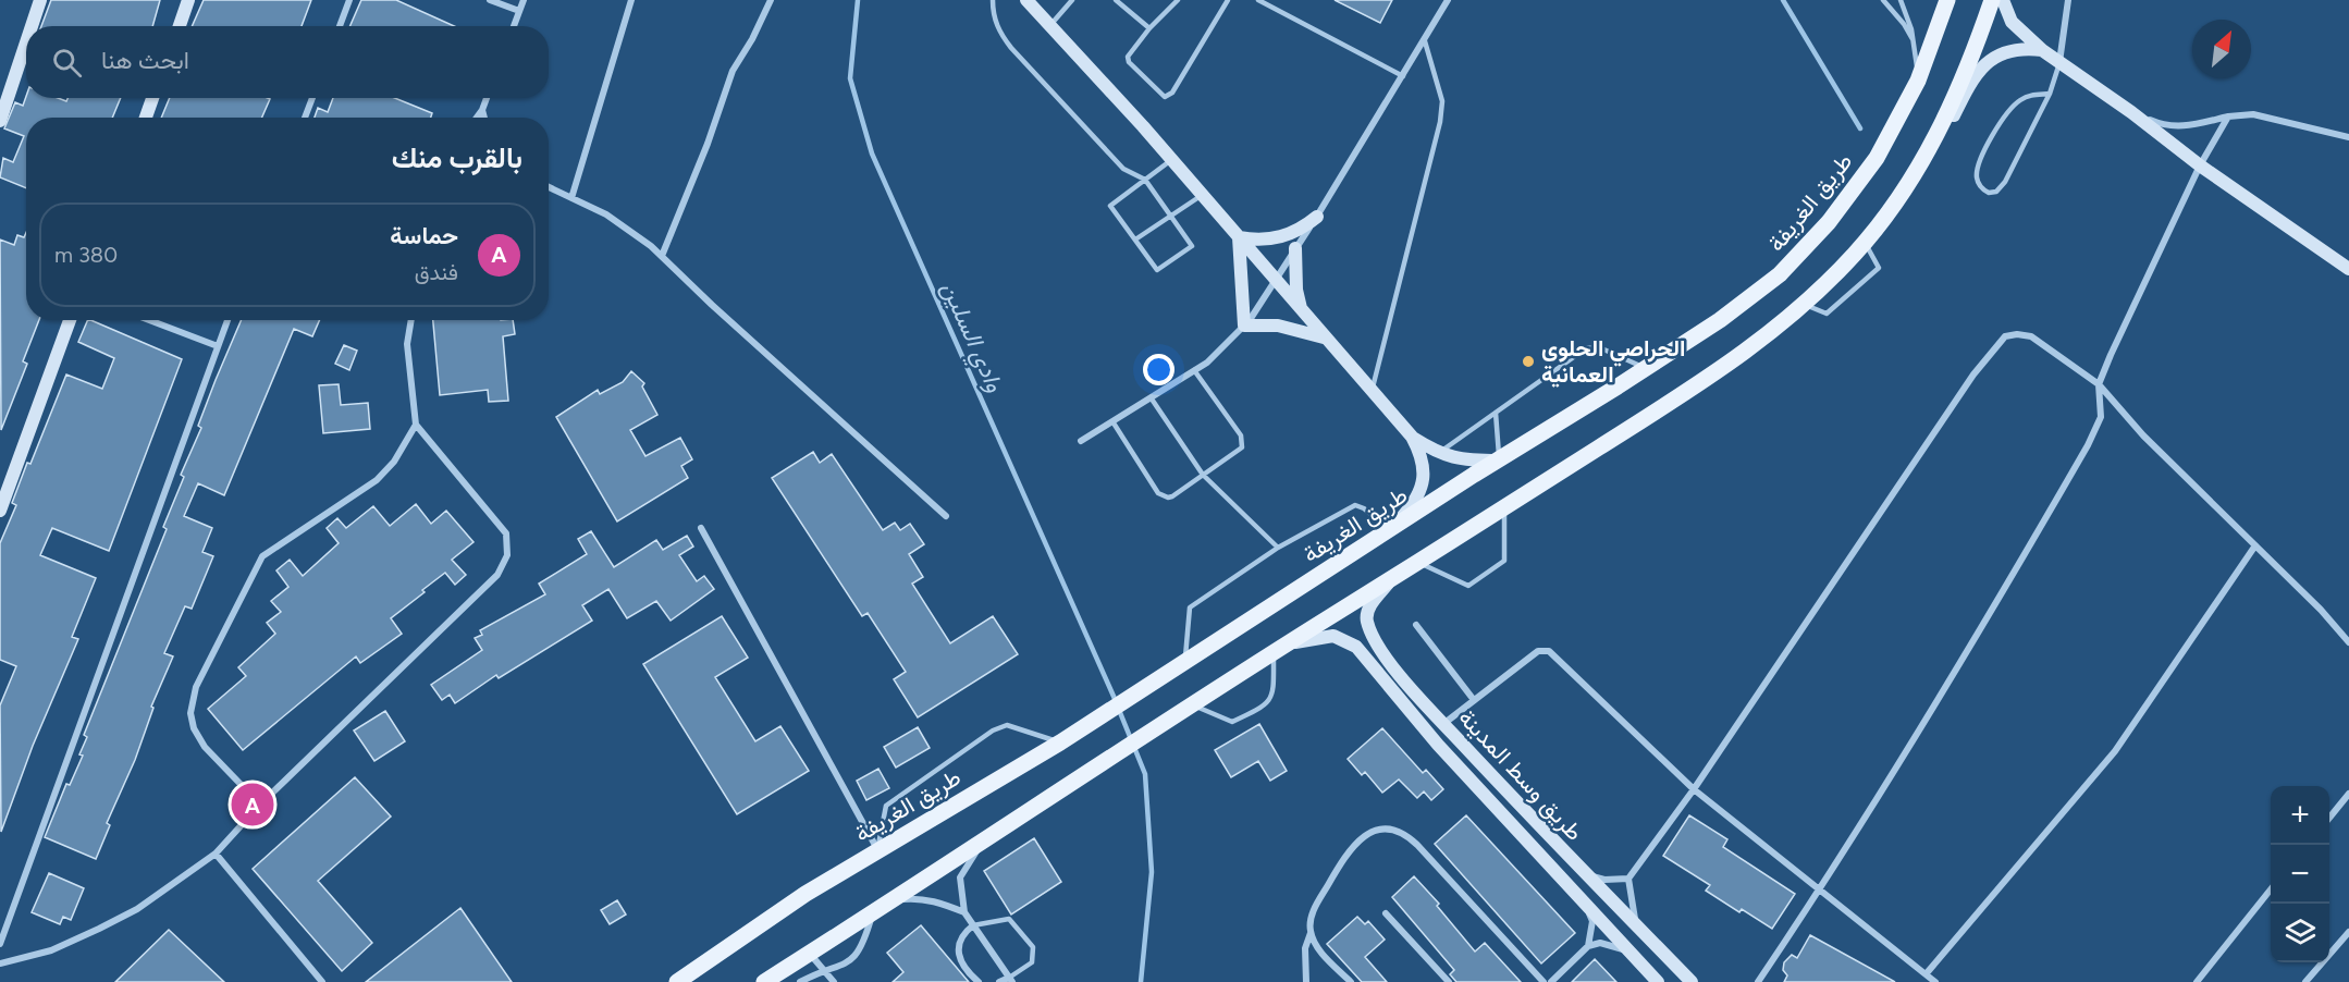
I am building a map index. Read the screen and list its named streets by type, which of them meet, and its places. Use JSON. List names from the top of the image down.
{
  "streets": {
    "main road": ["طريق الغريفة"],
    "street": ["طريق وسط المدينة"]
  },
  "water": ["وادي السلين"],
  "places": ["الحراصي الحلوى العمانية"],
  "north": "top right",
  "page": {
    "search": "ابحث هنا",
    "heading": "بالقرب منك",
    "list": [
      {
        "mark": "A",
        "name": "حماسة",
        "note": "فندق",
        "value": "380 m"
      }
    ],
    "pins": "A",
    "map_buttons": ["+", "−"]
  }
}
